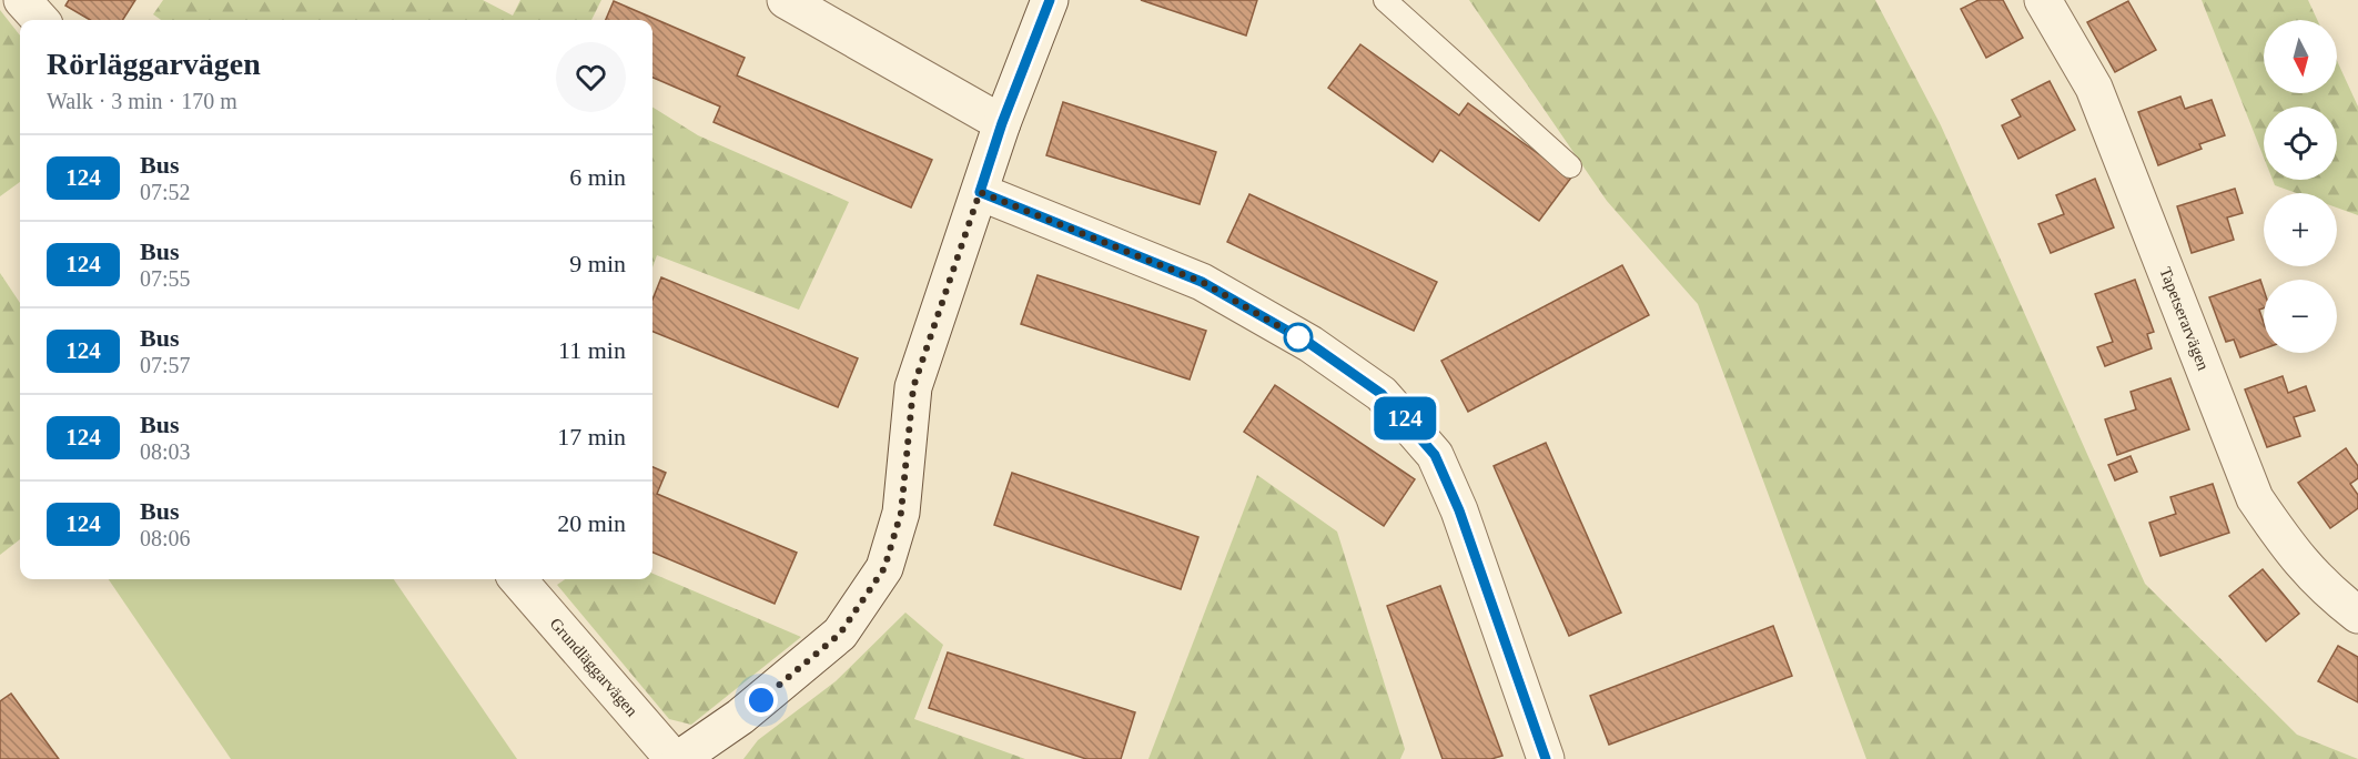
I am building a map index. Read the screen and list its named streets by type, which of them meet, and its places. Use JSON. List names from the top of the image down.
{
  "streets": {
    "street": ["Tapetserarvägen", "Grundläggarvägen"]
  },
  "lines": ["bus line 124"],
  "north": "bottom",
  "page": {
    "on_map": "124",
    "map_buttons": ["+", "−"],
    "heading": ["Rörläggarvägen", "Walk · 3 min · 170 m"],
    "list": [
      {
        "mark": "124",
        "name": "Bus",
        "note": "07:52",
        "value": "6 min"
      },
      {
        "mark": "124",
        "name": "Bus",
        "note": "07:55",
        "value": "9 min"
      },
      {
        "mark": "124",
        "name": "Bus",
        "note": "07:57",
        "value": "11 min"
      },
      {
        "mark": "124",
        "name": "Bus",
        "note": "08:03",
        "value": "17 min"
      },
      {
        "mark": "124",
        "name": "Bus",
        "note": "08:06",
        "value": "20 min"
      }
    ]
  }
}
